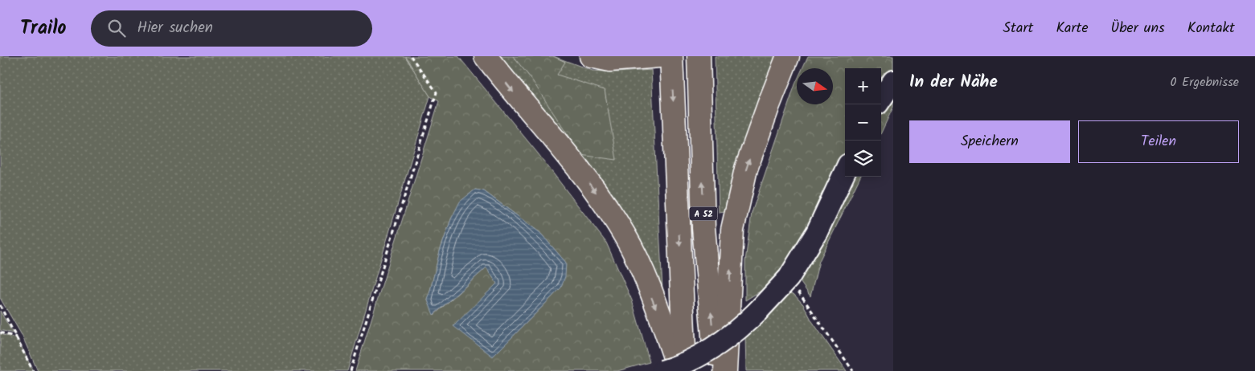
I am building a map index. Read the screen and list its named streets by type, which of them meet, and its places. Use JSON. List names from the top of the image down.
{
  "streets": {
    "highway": ["A 52"]
  },
  "north": "right",
  "page": {
    "header": "Trailo",
    "search": "Hier suchen",
    "nav": [
      "Start",
      "Karte",
      "Über uns",
      "Kontakt"
    ],
    "heading": ["In der Nähe", "0 Ergebnisse"],
    "map_buttons": ["+", "−"],
    "buttons": ["Speichern", "Teilen"]
  }
}
